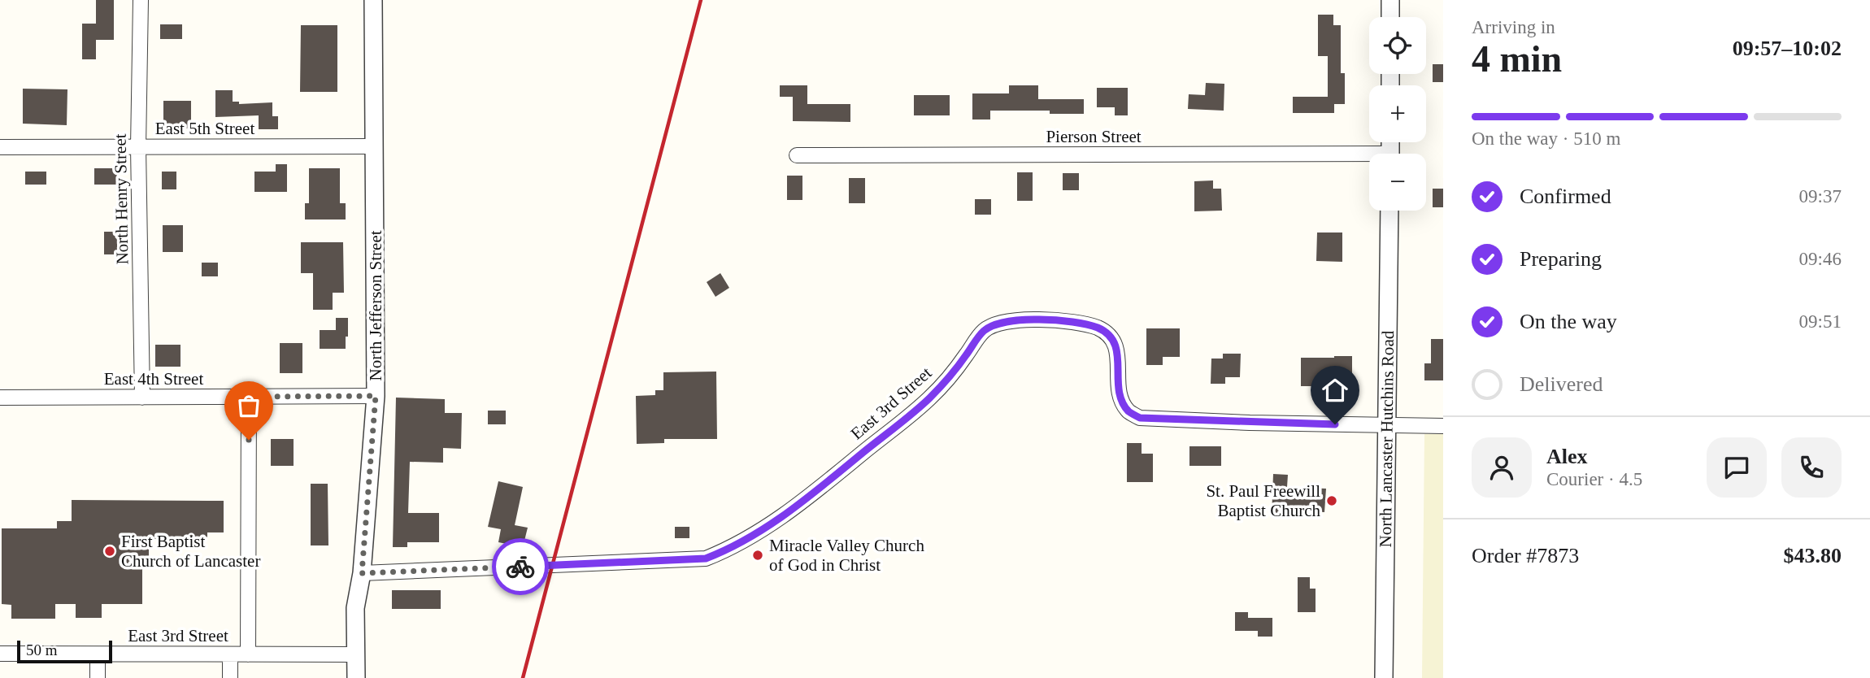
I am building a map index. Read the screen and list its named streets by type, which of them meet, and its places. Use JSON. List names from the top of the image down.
{
  "streets": {
    "street": [
      "East 5th Street",
      "Pierson Street",
      "North Henry Street",
      "North Jefferson Street",
      "East 4th Street",
      "East 3rd Street",
      "North Lancaster Hutchins Road"
    ]
  },
  "crossings": [
    ["East 5th Street", "North Henry Street"],
    ["East 5th Street", "North Jefferson Street"],
    ["North Henry Street", "East 4th Street"],
    ["North Jefferson Street", "East 4th Street"],
    ["North Jefferson Street", "East 3rd Street"],
    ["East 3rd Street", "North Lancaster Hutchins Road"]
  ],
  "places": ["St. Paul Freewill Baptist Church", "First Baptist Church of Lancaster", "Miracle Valley Church of God in Christ"],
  "scale_bar": "50 m",
  "page": {
    "heading": ["4 min", "Arriving in", "09:57–10:02"],
    "panel": [
      "Alex",
      "Courier · 4.5",
      "Order #7873",
      "$43.80"
    ],
    "map_buttons": ["+", "−"],
    "bar": "On the way · 510 m",
    "list": [
      ["Confirmed", "09:37"],
      ["Preparing", "09:46"],
      ["On the way", "09:51"],
      "Delivered"
    ],
    "scale": "50 m"
  }
}
